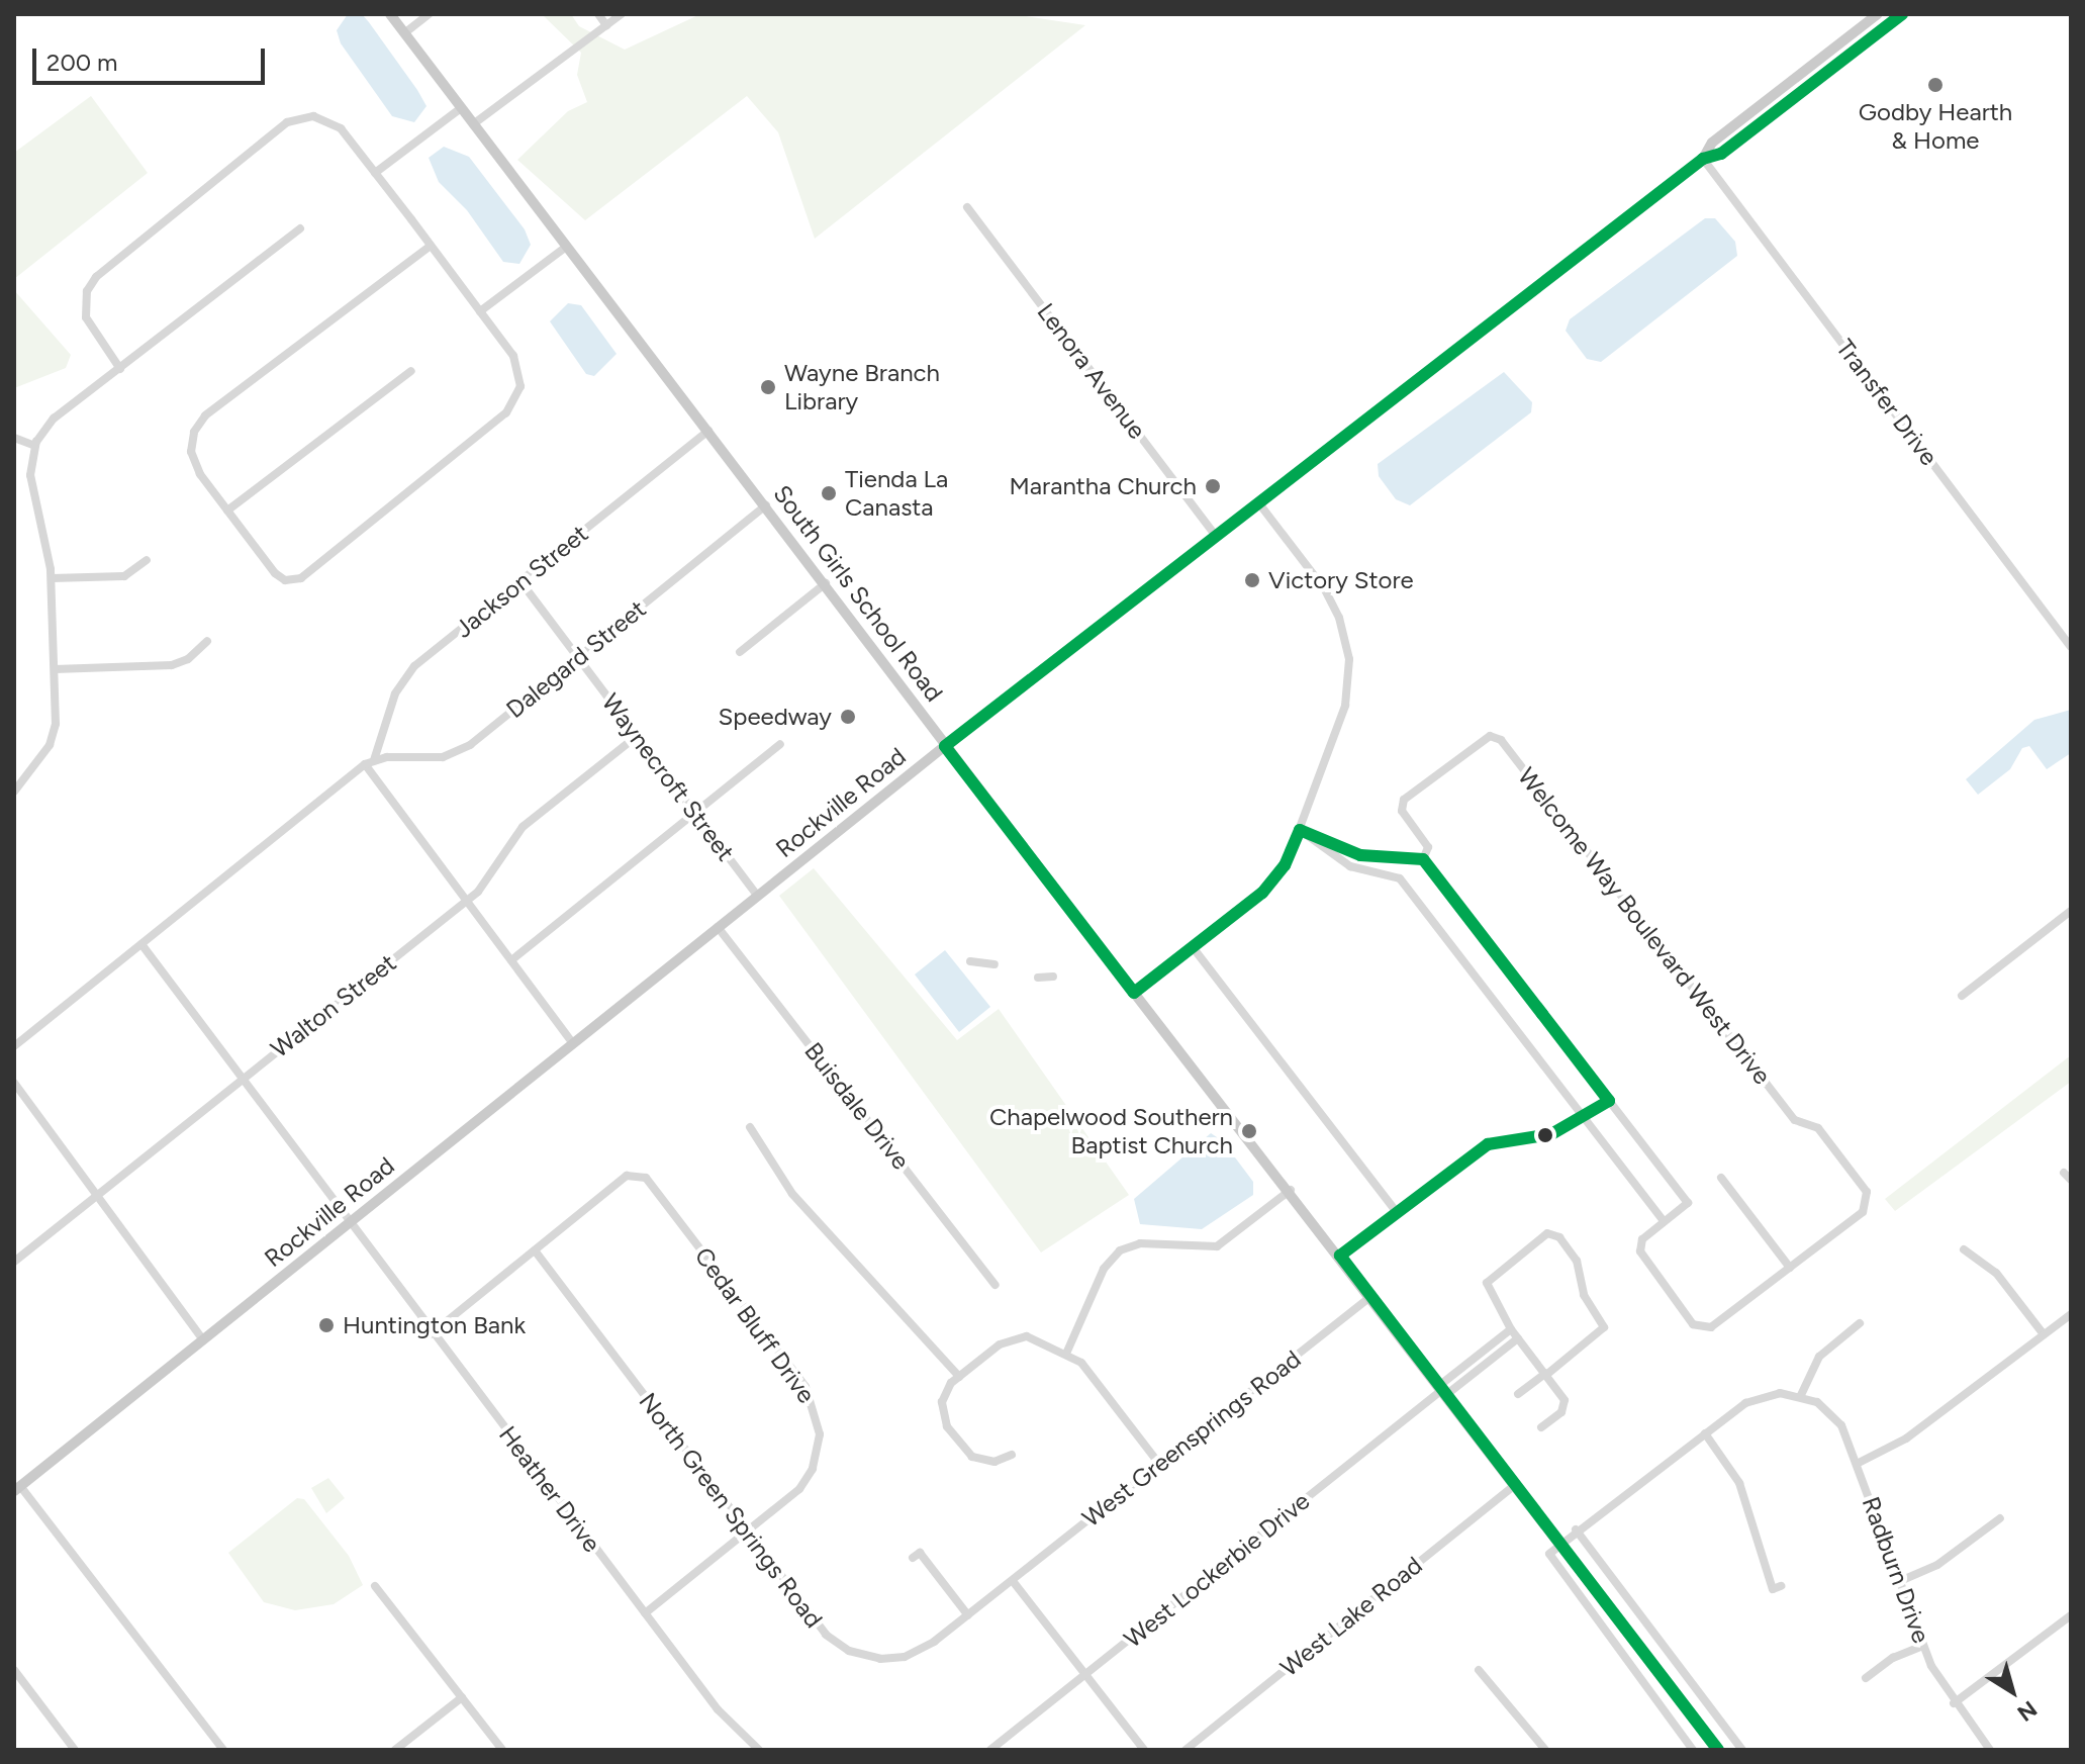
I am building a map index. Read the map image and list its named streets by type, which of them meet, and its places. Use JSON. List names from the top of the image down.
{
  "streets": {
    "main road": ["South Girls School Road", "Rockville Road"],
    "street": [
      "Lenora Avenue",
      "Transfer Drive",
      "Jackson Street",
      "Dalegard Street",
      "Waynecroft Street",
      "Welcome Way Boulevard West Drive",
      "Walton Street",
      "Buisdale Drive",
      "Cedar Bluff Drive",
      "West Greensprings Road",
      "Heather Drive",
      "North Green Springs Road",
      "West Lockerbie Drive",
      "Radburn Drive",
      "West Lake Road"
    ]
  },
  "crossings": [
    ["Lenora Avenue", "Rockville Road"],
    ["Transfer Drive", "Rockville Road"],
    ["Jackson Street", "South Girls School Road"],
    ["Jackson Street", "Dalegard Street"],
    ["Jackson Street", "Waynecroft Street"],
    ["South Girls School Road", "Dalegard Street"],
    ["South Girls School Road", "Rockville Road"],
    ["South Girls School Road", "West Greensprings Road"],
    ["South Girls School Road", "West Lockerbie Drive"],
    ["South Girls School Road", "West Lake Road"],
    ["Dalegard Street", "Waynecroft Street"],
    ["Waynecroft Street", "Rockville Road"],
    ["Waynecroft Street", "Walton Street"],
    ["Rockville Road", "Buisdale Drive"],
    ["Rockville Road", "Heather Drive"],
    ["Walton Street", "Heather Drive"],
    ["Cedar Bluff Drive", "Heather Drive"],
    ["Cedar Bluff Drive", "North Green Springs Road"],
    ["West Greensprings Road", "North Green Springs Road"]
  ],
  "places": [
    "Godby Hearth & Home",
    "Wayne Branch Library",
    "Marantha Church",
    "Tienda La Canasta",
    "Victory Store",
    "Speedway",
    "Chapelwood Southern Baptist Church",
    "Huntington Bank"
  ],
  "scale_bar": "200 m",
  "north": "bottom right"
}
